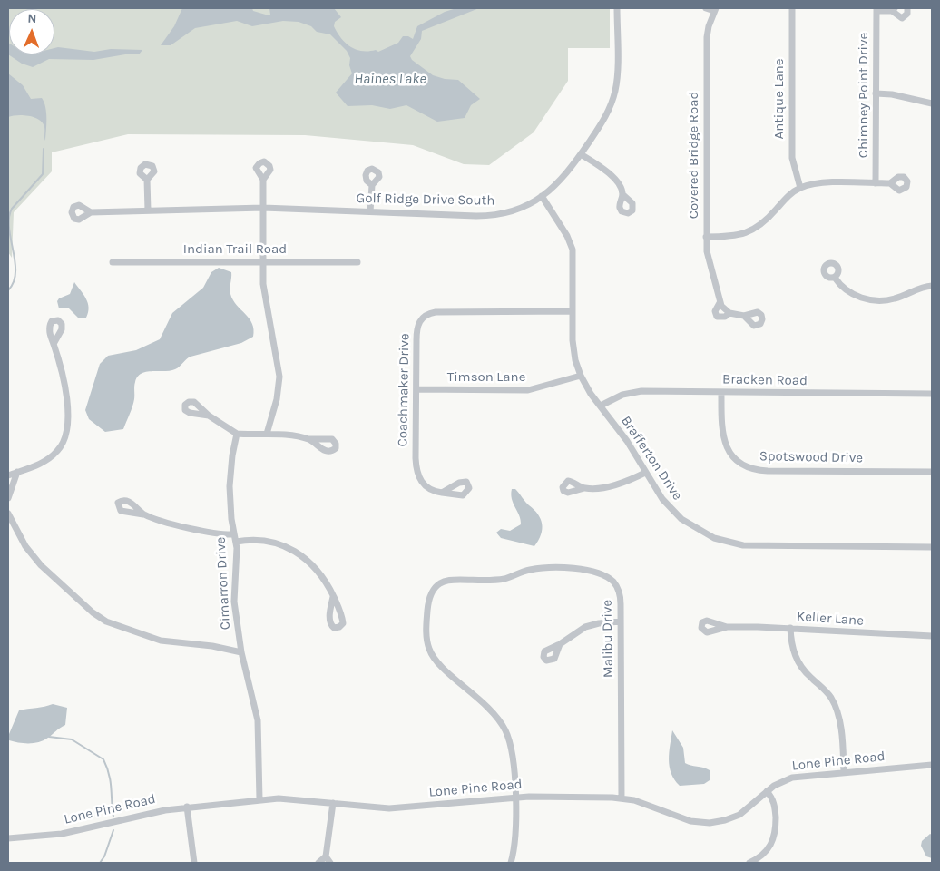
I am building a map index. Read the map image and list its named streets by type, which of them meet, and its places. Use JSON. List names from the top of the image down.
{
  "streets": {
    "street": [
      "Chimney Point Drive",
      "Antique Lane",
      "Covered Bridge Road",
      "Golf Ridge Drive South",
      "Indian Trail Road",
      "Timson Lane",
      "Bracken Road",
      "Coachmaker Drive",
      "Spotswood Drive",
      "Brafferton Drive",
      "Cimarron Drive",
      "Keller Lane",
      "Malibu Drive",
      "Lone Pine Road"
    ]
  },
  "crossings": [
    ["Golf Ridge Drive South", "Brafferton Drive"],
    ["Timson Lane", "Coachmaker Drive"],
    ["Timson Lane", "Brafferton Drive"],
    ["Bracken Road", "Spotswood Drive"],
    ["Bracken Road", "Brafferton Drive"],
    ["Coachmaker Drive", "Brafferton Drive"],
    ["Cimarron Drive", "Lone Pine Road"],
    ["Malibu Drive", "Lone Pine Road"]
  ],
  "water": ["Haines Lake"],
  "north": "top"
}
